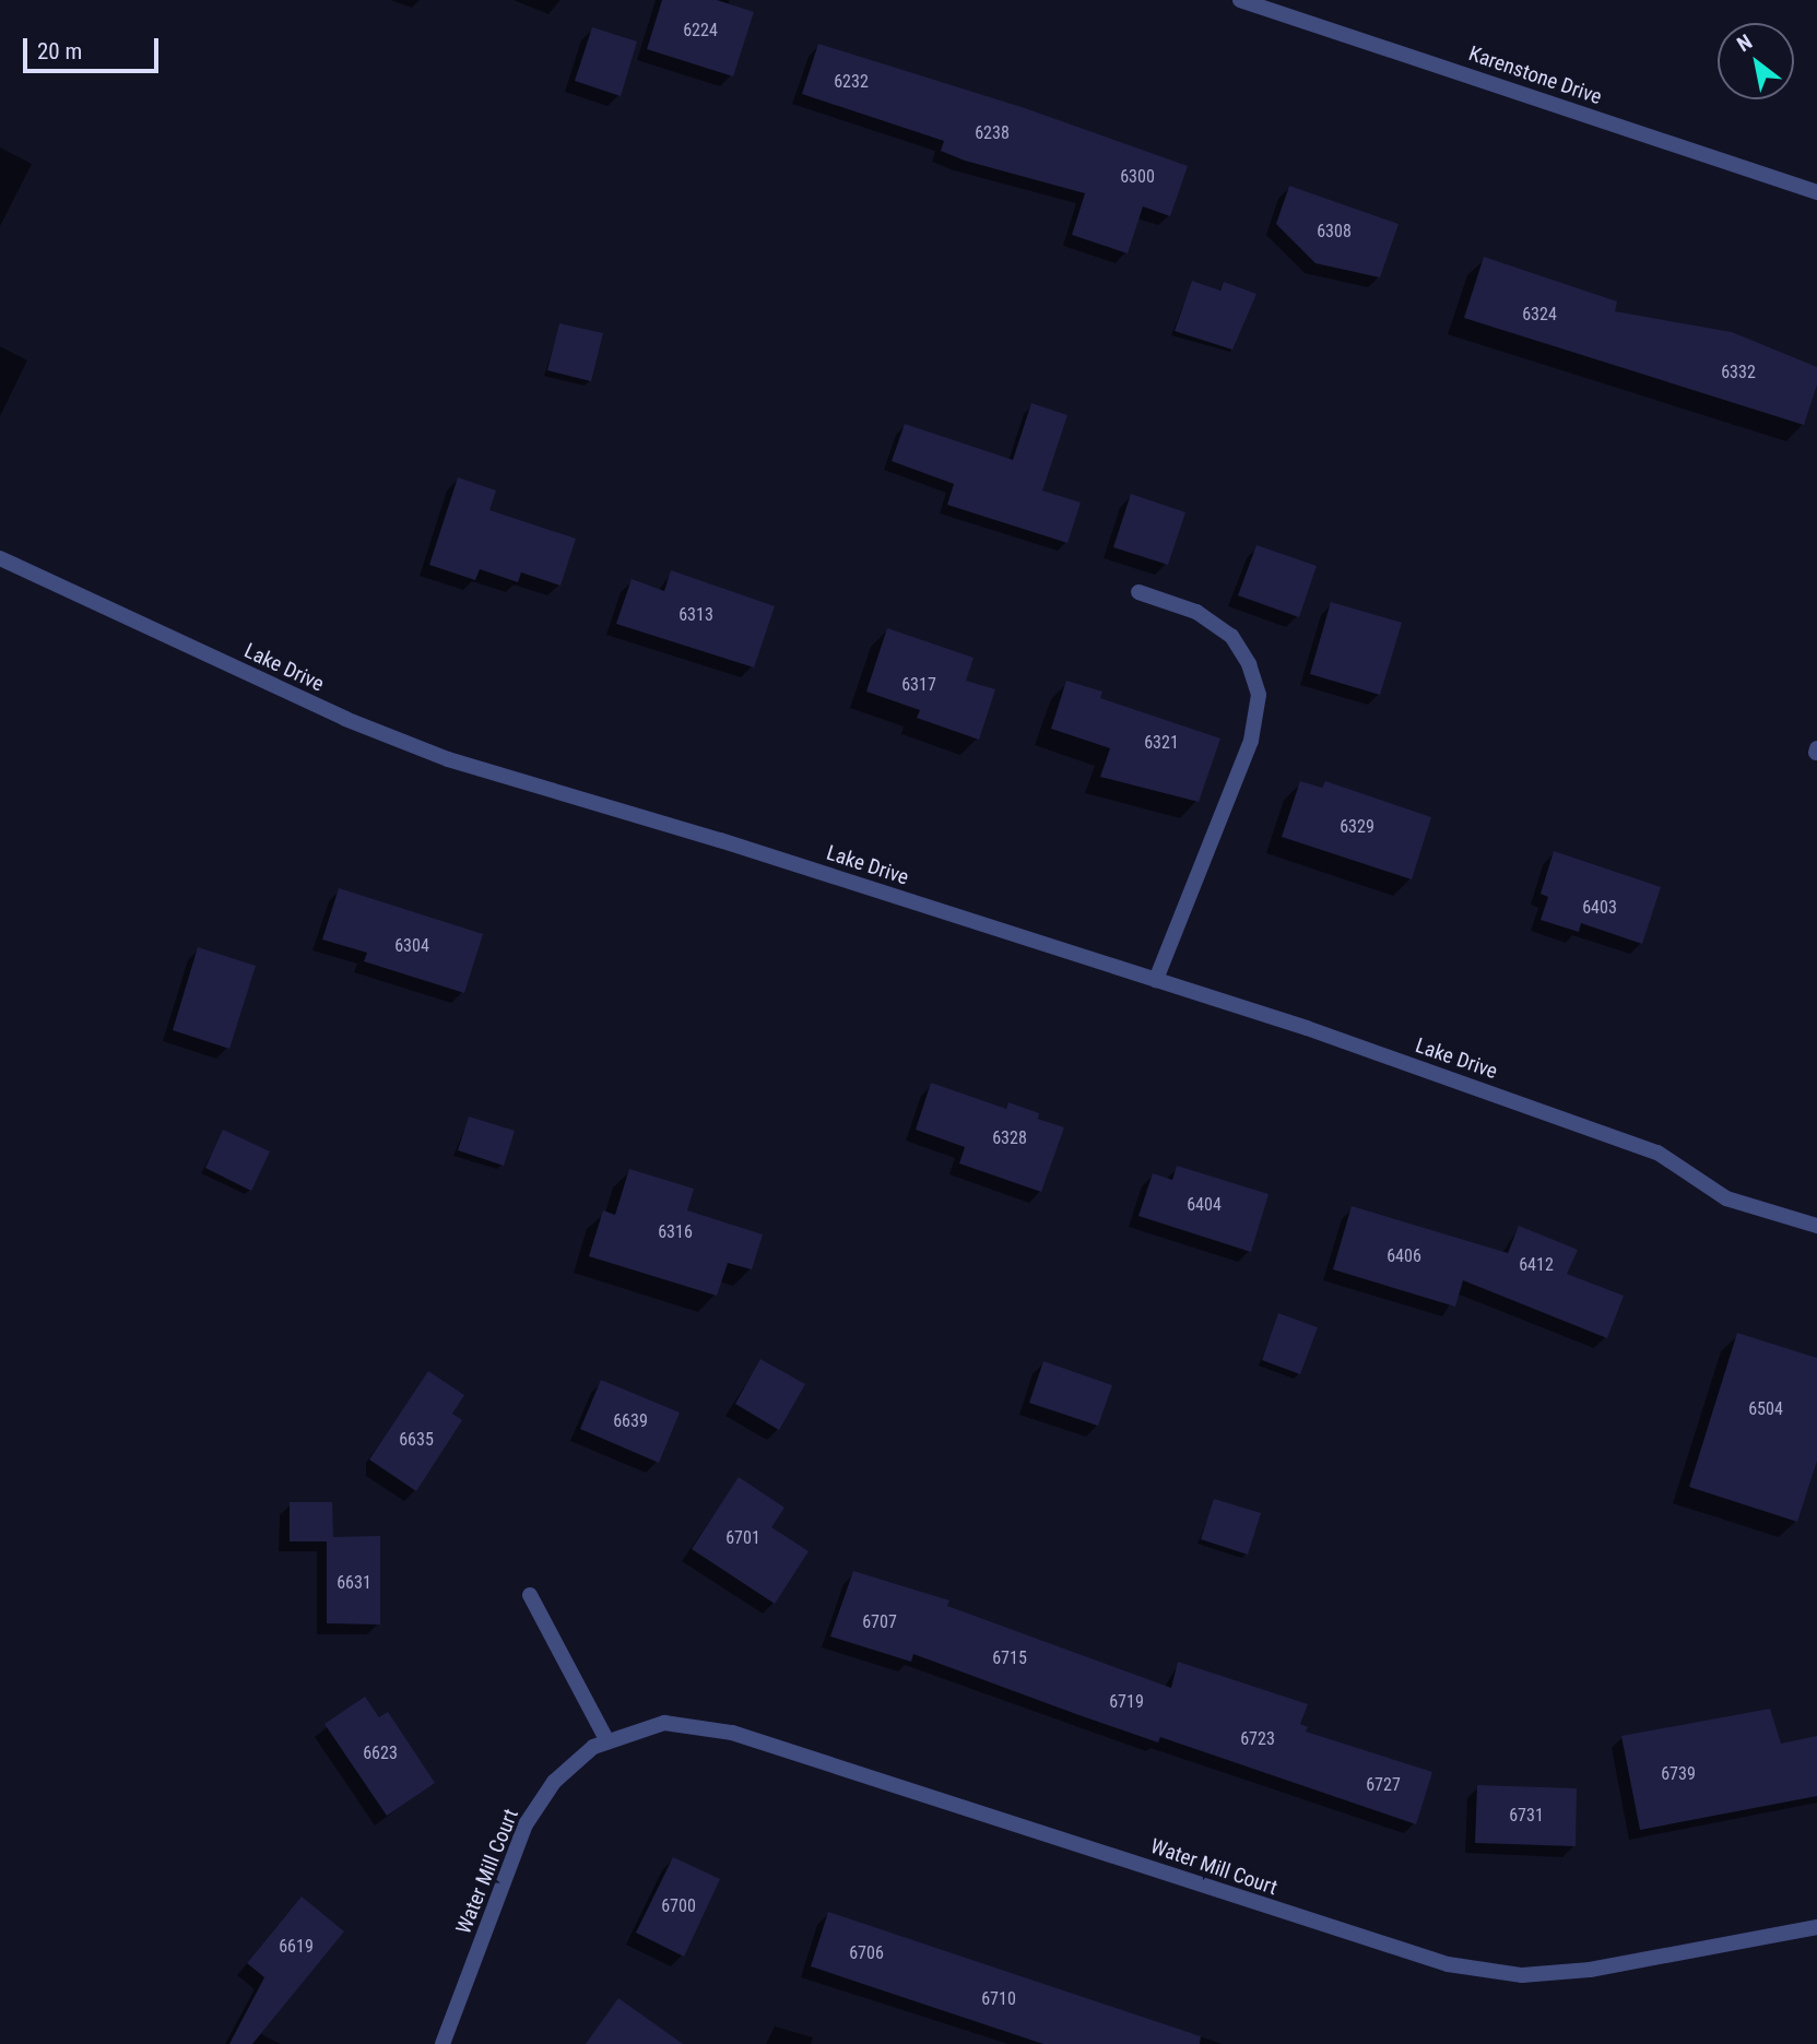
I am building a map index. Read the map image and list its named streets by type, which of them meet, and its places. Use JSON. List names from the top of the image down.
{
  "streets": {
    "street": ["Karenstone Drive", "Lake Drive", "Water Mill Court"]
  },
  "house_numbers": [
    "6224",
    "6232",
    "6238",
    "6300",
    "6308",
    "6324",
    "6332",
    "6313",
    "6317",
    "6321",
    "6329",
    "6403",
    "6304",
    "6328",
    "6404",
    "6316",
    "6406",
    "6412",
    "6504",
    "6639",
    "6635",
    "6701",
    "6631",
    "6707",
    "6715",
    "6719",
    "6723",
    "6623",
    "6739",
    "6727",
    "6731",
    "6700",
    "6619",
    "6706",
    "6710"
  ],
  "scale_bar": "20 m",
  "north": "top left"
}
